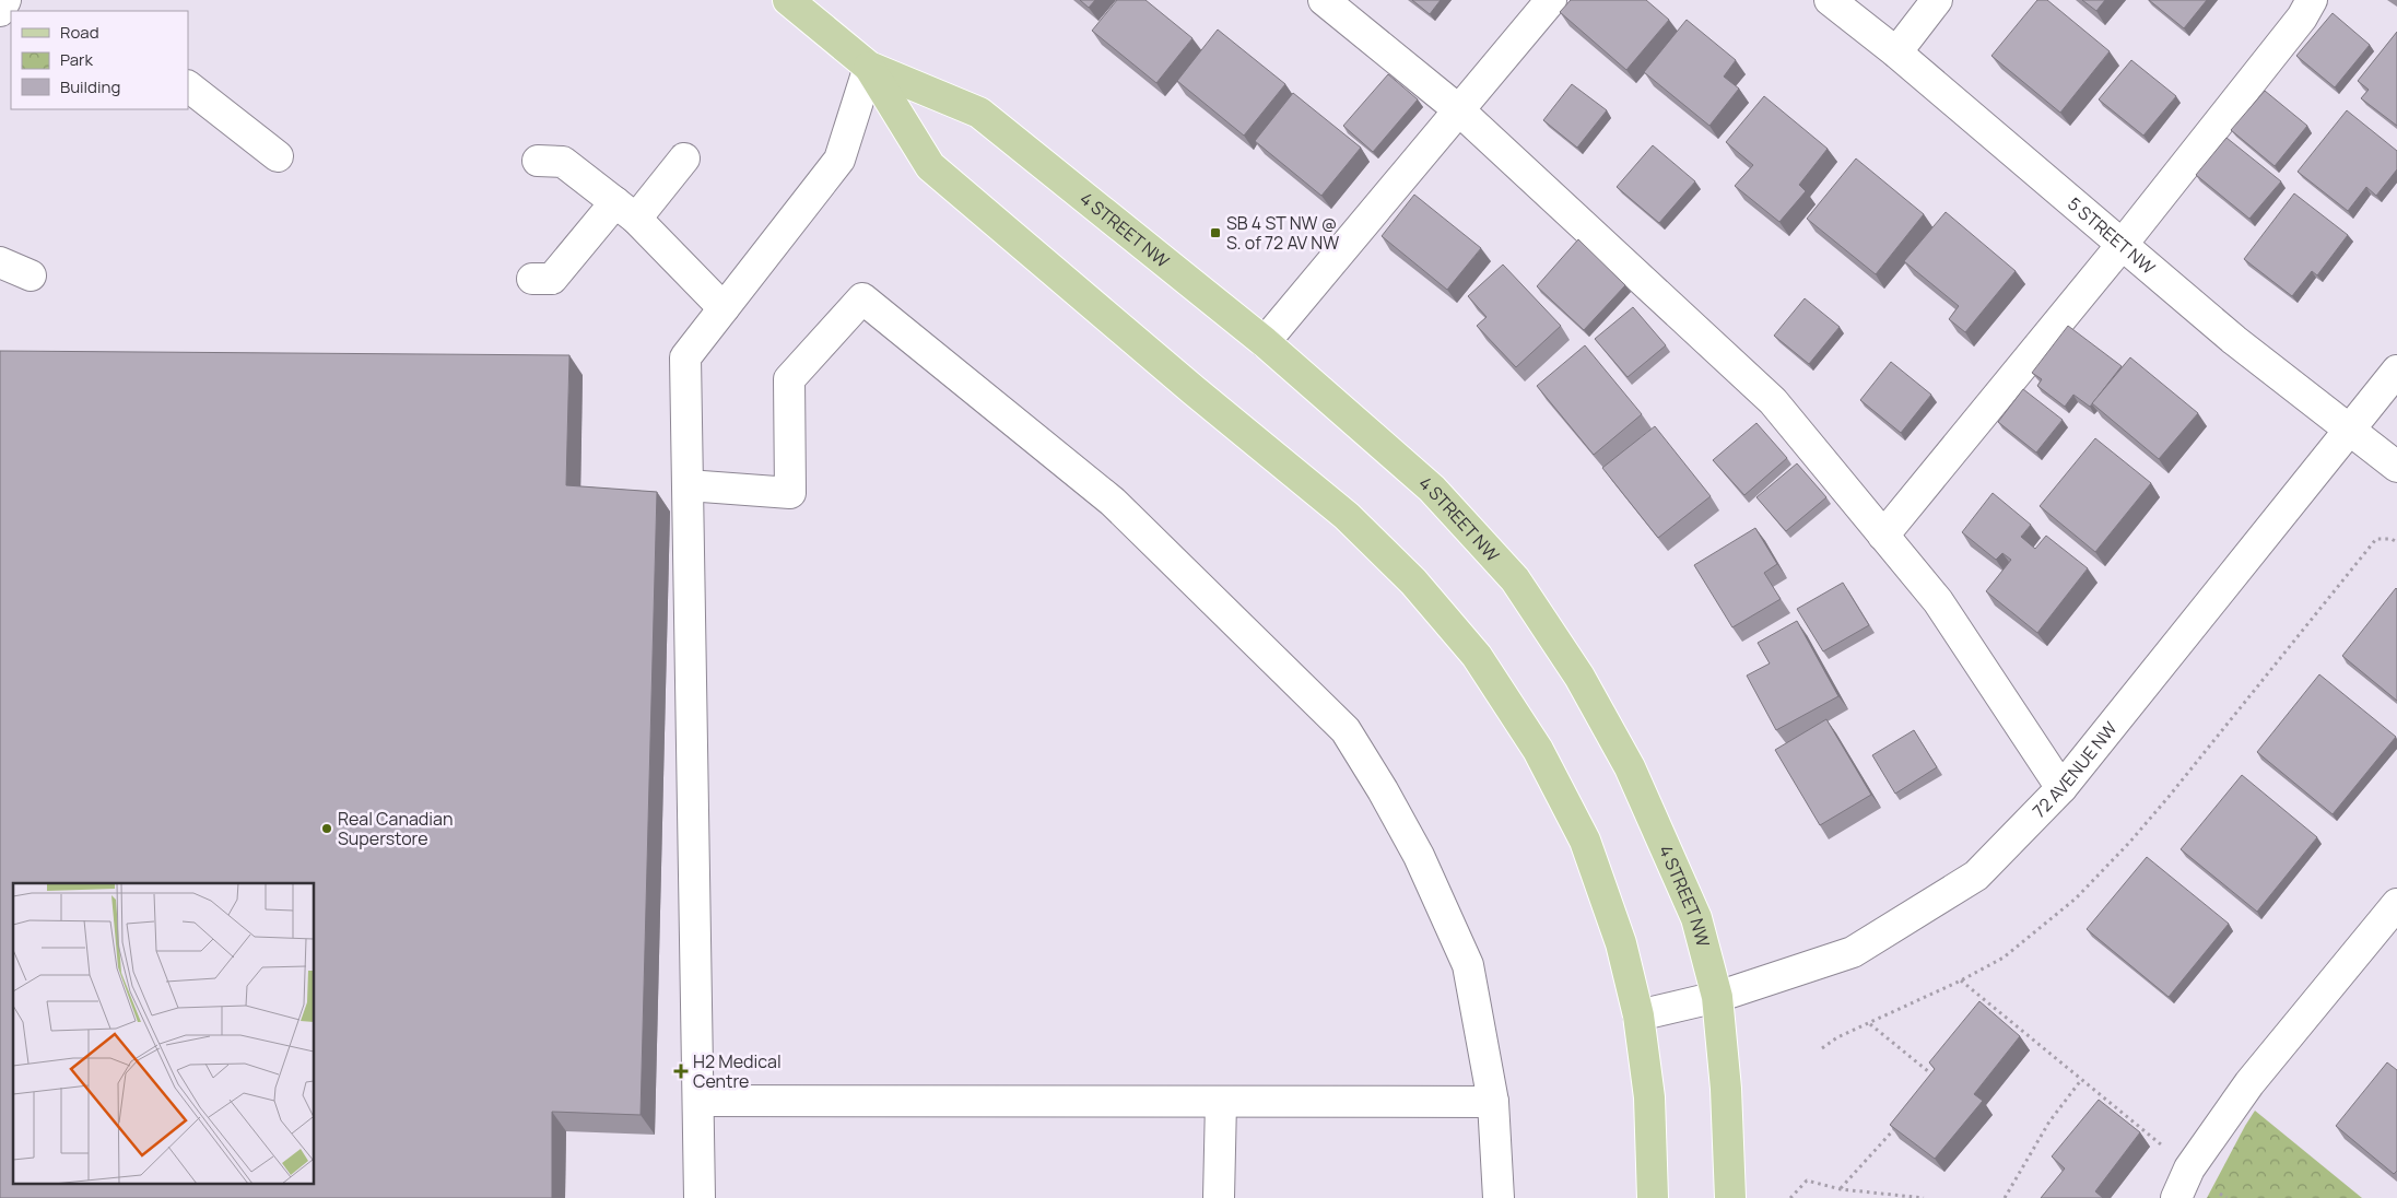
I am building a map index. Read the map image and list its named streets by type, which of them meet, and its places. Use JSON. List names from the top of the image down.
{
  "streets": {
    "main road": ["4 STREET NW"],
    "street": ["5 STREET NW", "72 AVENUE NW"]
  },
  "crossings": [
    ["4 STREET NW", "72 AVENUE NW"],
    ["5 STREET NW", "72 AVENUE NW"]
  ],
  "places": {
    "transit": ["SB 4 ST NW @ S. of 72 AV NW"],
    "other": ["Real Canadian Superstore"],
    "health": ["H2 Medical Centre"]
  },
  "legend": ["Road", "Park", "Building"]
}
